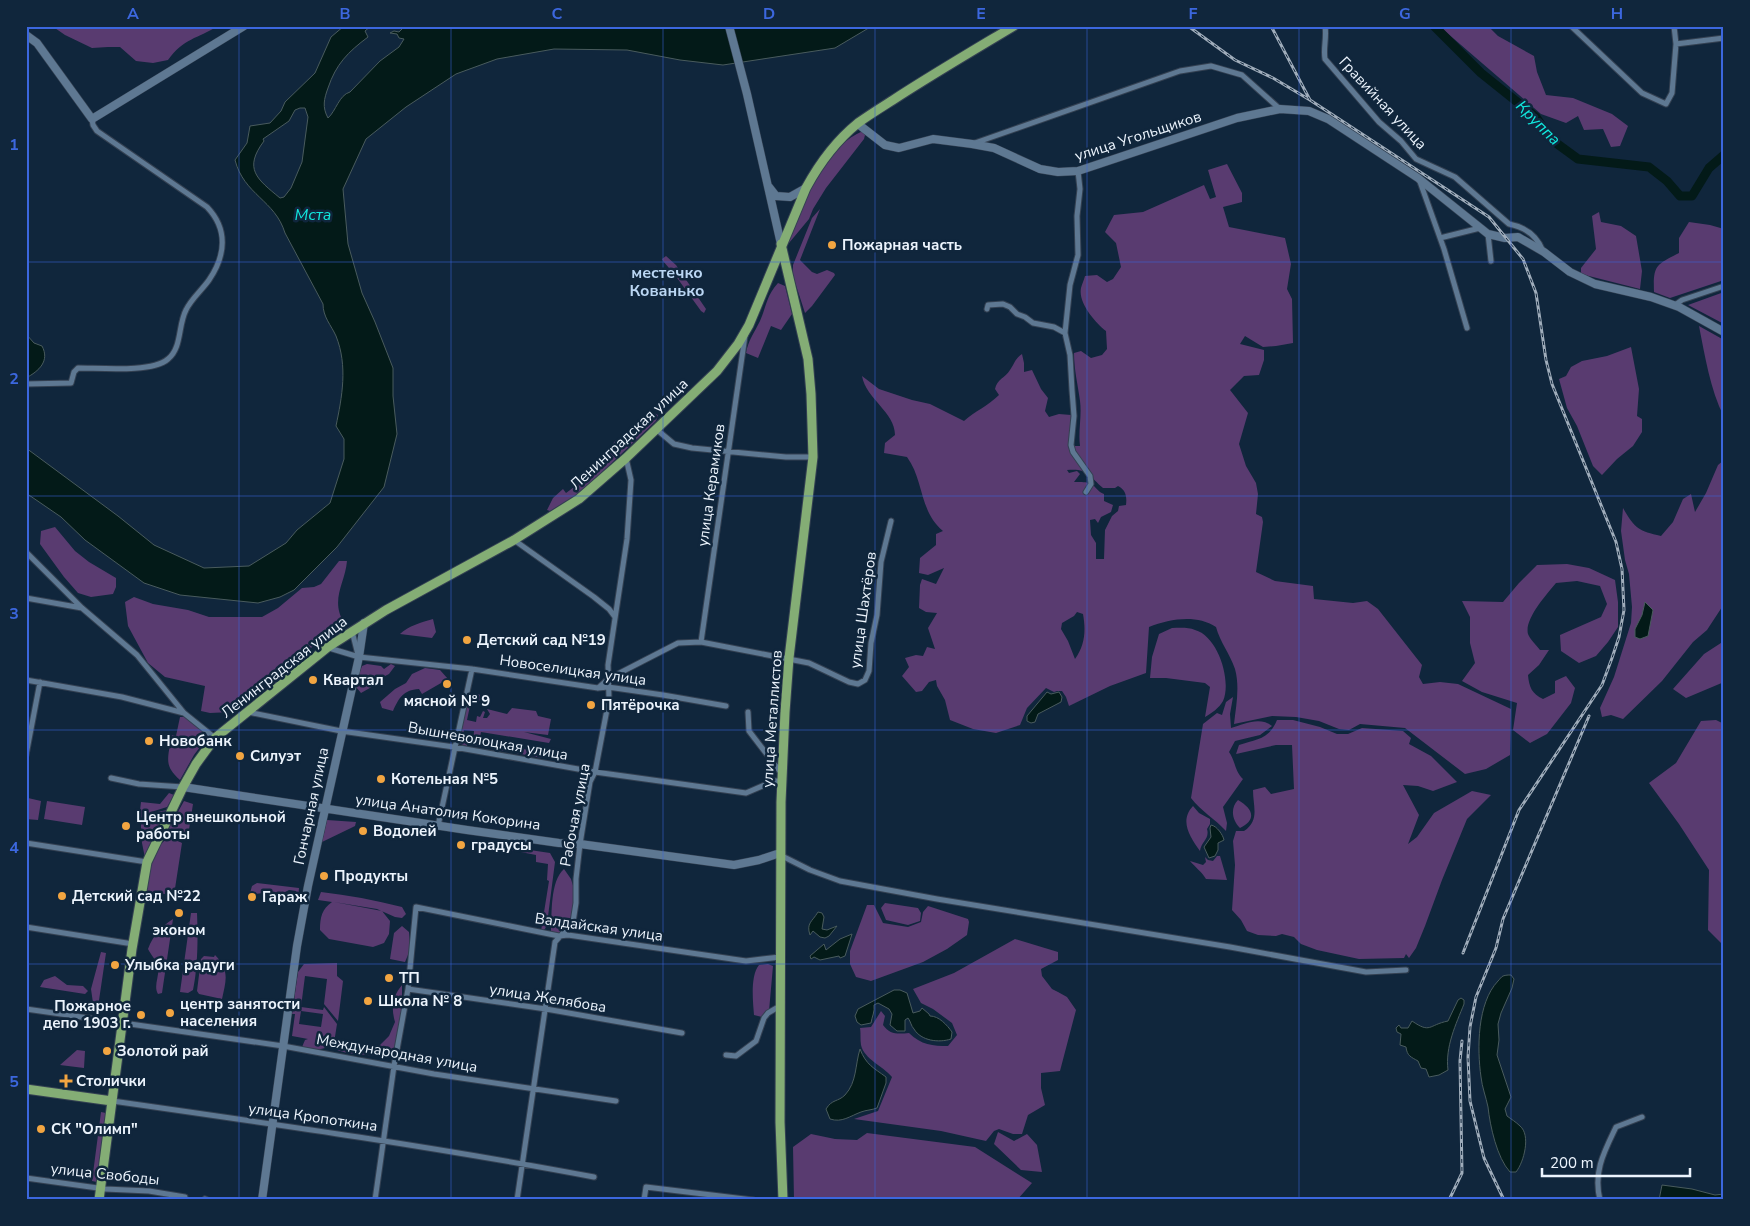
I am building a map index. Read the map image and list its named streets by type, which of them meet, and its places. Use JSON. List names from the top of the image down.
{
  "streets": {
    "main road": ["Ленинградская улица", "улица Металлистов", "улица Кропоткина"],
    "street": [
      "Гравийная улица",
      "улица Угольщиков",
      "улица Керамиков",
      "улица Шахтёров",
      "Новоселицкая улица",
      "Вышневолоцкая улица",
      "Гончарная улица",
      "улица Анатолия Кокорина",
      "Рабочая улица",
      "Валдайская улица",
      "улица Желябова",
      "Международная улица",
      "улица Свободы"
    ]
  },
  "crossings": [
    ["улица Угольщиков", "Ленинградская улица"],
    ["Ленинградская улица", "улица Керамиков"],
    ["Ленинградская улица", "Новоселицкая улица"],
    ["Ленинградская улица", "улица Металлистов"],
    ["Ленинградская улица", "Вышневолоцкая улица"],
    ["Ленинградская улица", "Гончарная улица"],
    ["Ленинградская улица", "улица Анатолия Кокорина"],
    ["Ленинградская улица", "Рабочая улица"],
    ["Ленинградская улица", "Международная улица"],
    ["Ленинградская улица", "улица Кропоткина"],
    ["Ленинградская улица", "улица Свободы"],
    ["улица Шахтёров", "улица Металлистов"],
    ["Новоселицкая улица", "Гончарная улица"],
    ["Новоселицкая улица", "Рабочая улица"],
    ["улица Металлистов", "Вышневолоцкая улица"],
    ["улица Металлистов", "улица Анатолия Кокорина"],
    ["улица Металлистов", "Валдайская улица"],
    ["Вышневолоцкая улица", "Гончарная улица"],
    ["Вышневолоцкая улица", "Рабочая улица"],
    ["Гончарная улица", "улица Анатолия Кокорина"],
    ["Гончарная улица", "Международная улица"],
    ["Гончарная улица", "улица Кропоткина"],
    ["улица Анатолия Кокорина", "Рабочая улица"],
    ["Рабочая улица", "Валдайская улица"],
    ["Рабочая улица", "улица Желябова"],
    ["Рабочая улица", "Международная улица"],
    ["Рабочая улица", "улица Кропоткина"],
    ["Валдайская улица", "улица Желябова"]
  ],
  "districts": ["местечко Кованько"],
  "water": ["Круппа", "Мста"],
  "places": {
    "other": [
      "Пожарная часть",
      "Детский сад №19",
      "Квартал",
      "мясной № 9",
      "Пятёрочка",
      "Новобанк",
      "Силуэт",
      "Котельная №5",
      "Центр внешкольной работы",
      "Водолей",
      "градусы",
      "Продукты",
      "Детский сад №22",
      "Гараж",
      "эконом",
      "Улыбка радуги",
      "ТП",
      "Школа № 8",
      "центр занятости населения",
      "Пожарное депо 1903 г.",
      "Золотой рай",
      "СК \"Олимп\""
    ],
    "health": ["Столички"]
  },
  "scale_bar": "200 m",
  "grid": {
    "columns": [
      "A",
      "B",
      "C",
      "D",
      "E",
      "F",
      "G",
      "H"
    ],
    "rows": [
      "1",
      "2",
      "3",
      "4",
      "5"
    ]
  }
}
